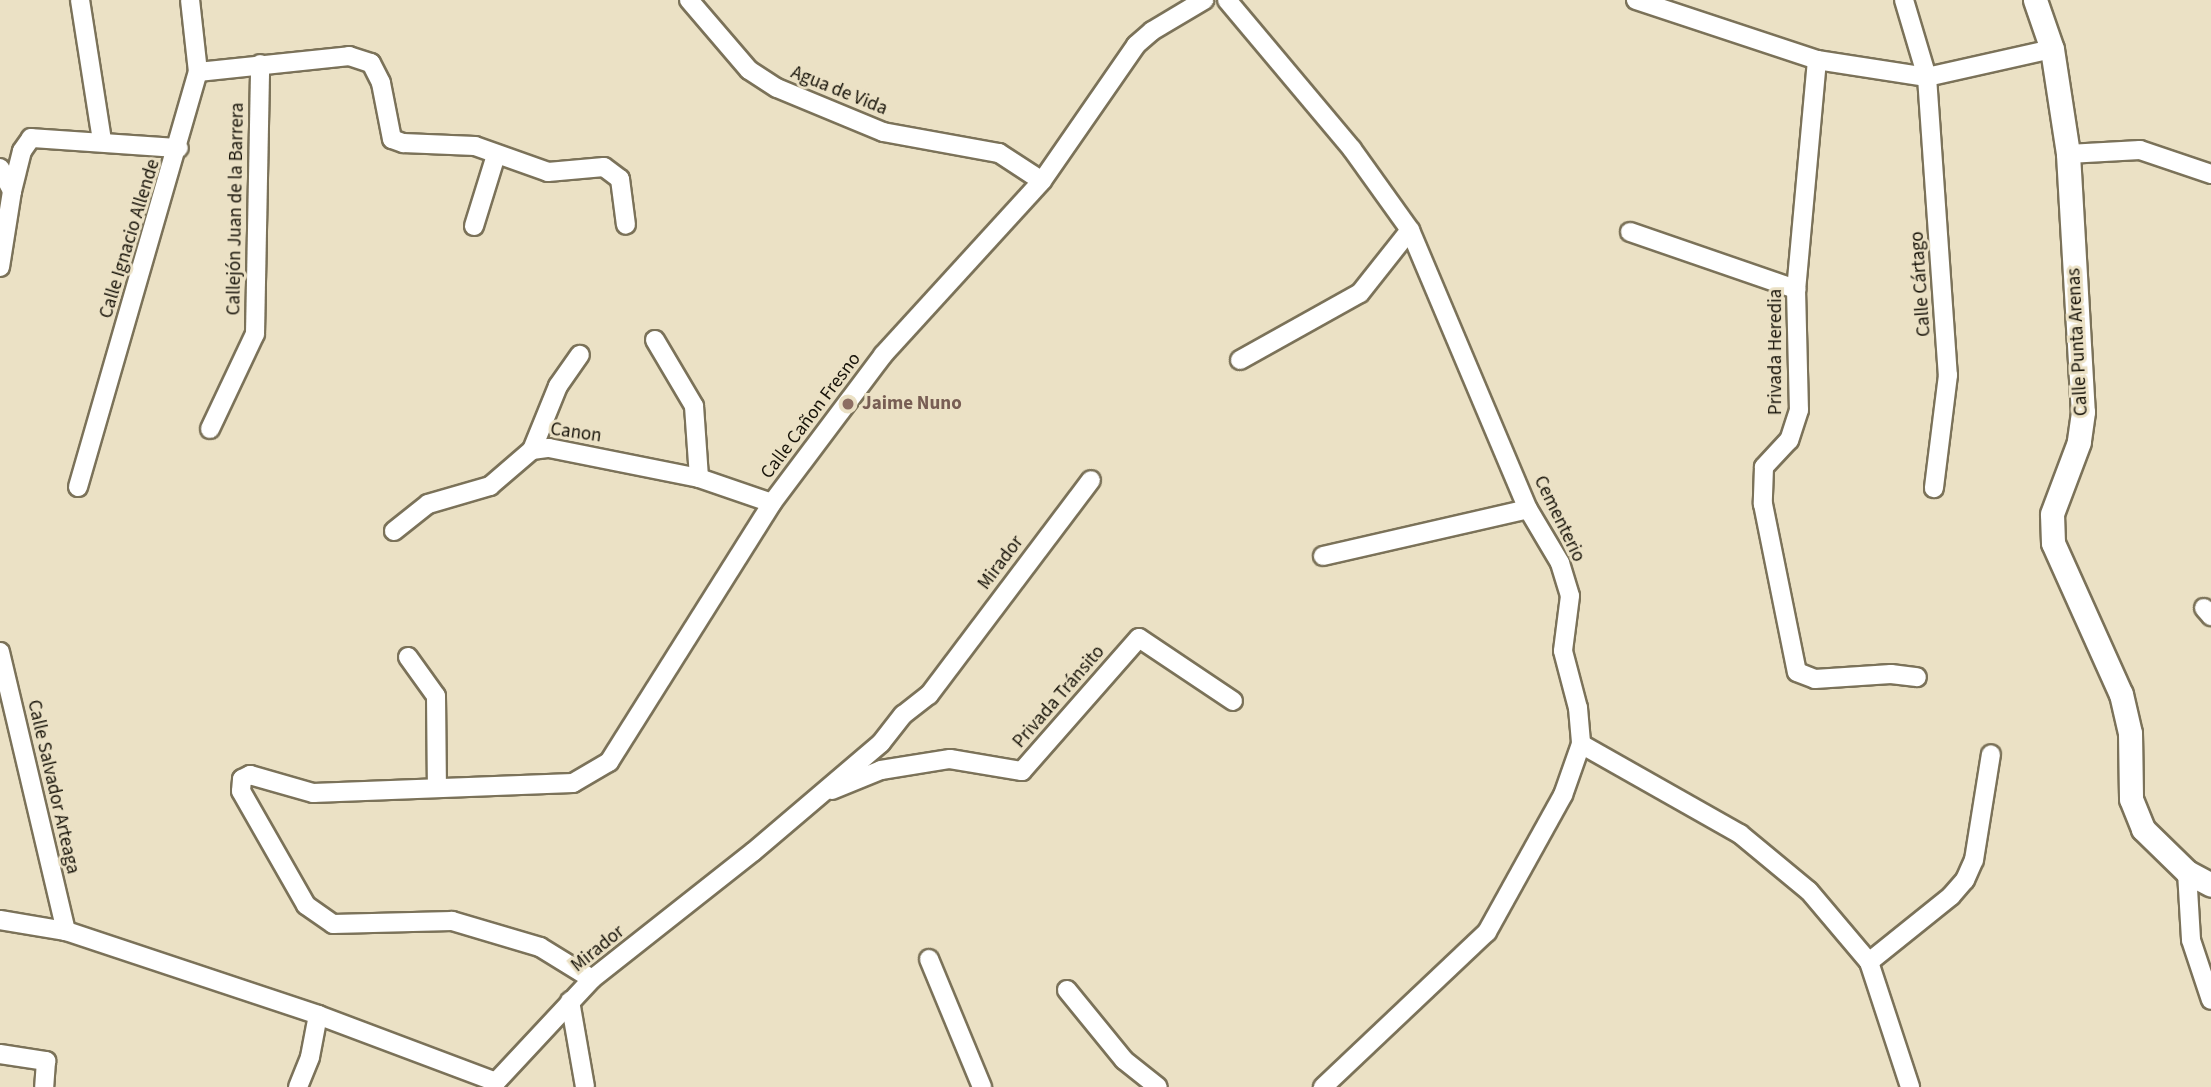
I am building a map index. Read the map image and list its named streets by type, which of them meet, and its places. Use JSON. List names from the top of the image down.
{
  "streets": {
    "street": [
      "Agua de Vida",
      "Callejón Juan de la Barrera",
      "Calle Ignacio Allende",
      "Calle Cártago",
      "Calle Punta Arenas",
      "Privada Heredia",
      "Calle Cañon Fresno",
      "Canon",
      "Cementerio",
      "Mirador",
      "Privada Tránsito",
      "Calle Salvador Arteaga"
    ]
  },
  "crossings": [
    ["Agua de Vida", "Calle Cañon Fresno"],
    ["Calle Cañon Fresno", "Canon"],
    ["Calle Cañon Fresno", "Mirador"],
    ["Mirador", "Privada Tránsito"],
    ["Mirador", "Calle Salvador Arteaga"]
  ],
  "places": ["Jaime Nuno"]
}
